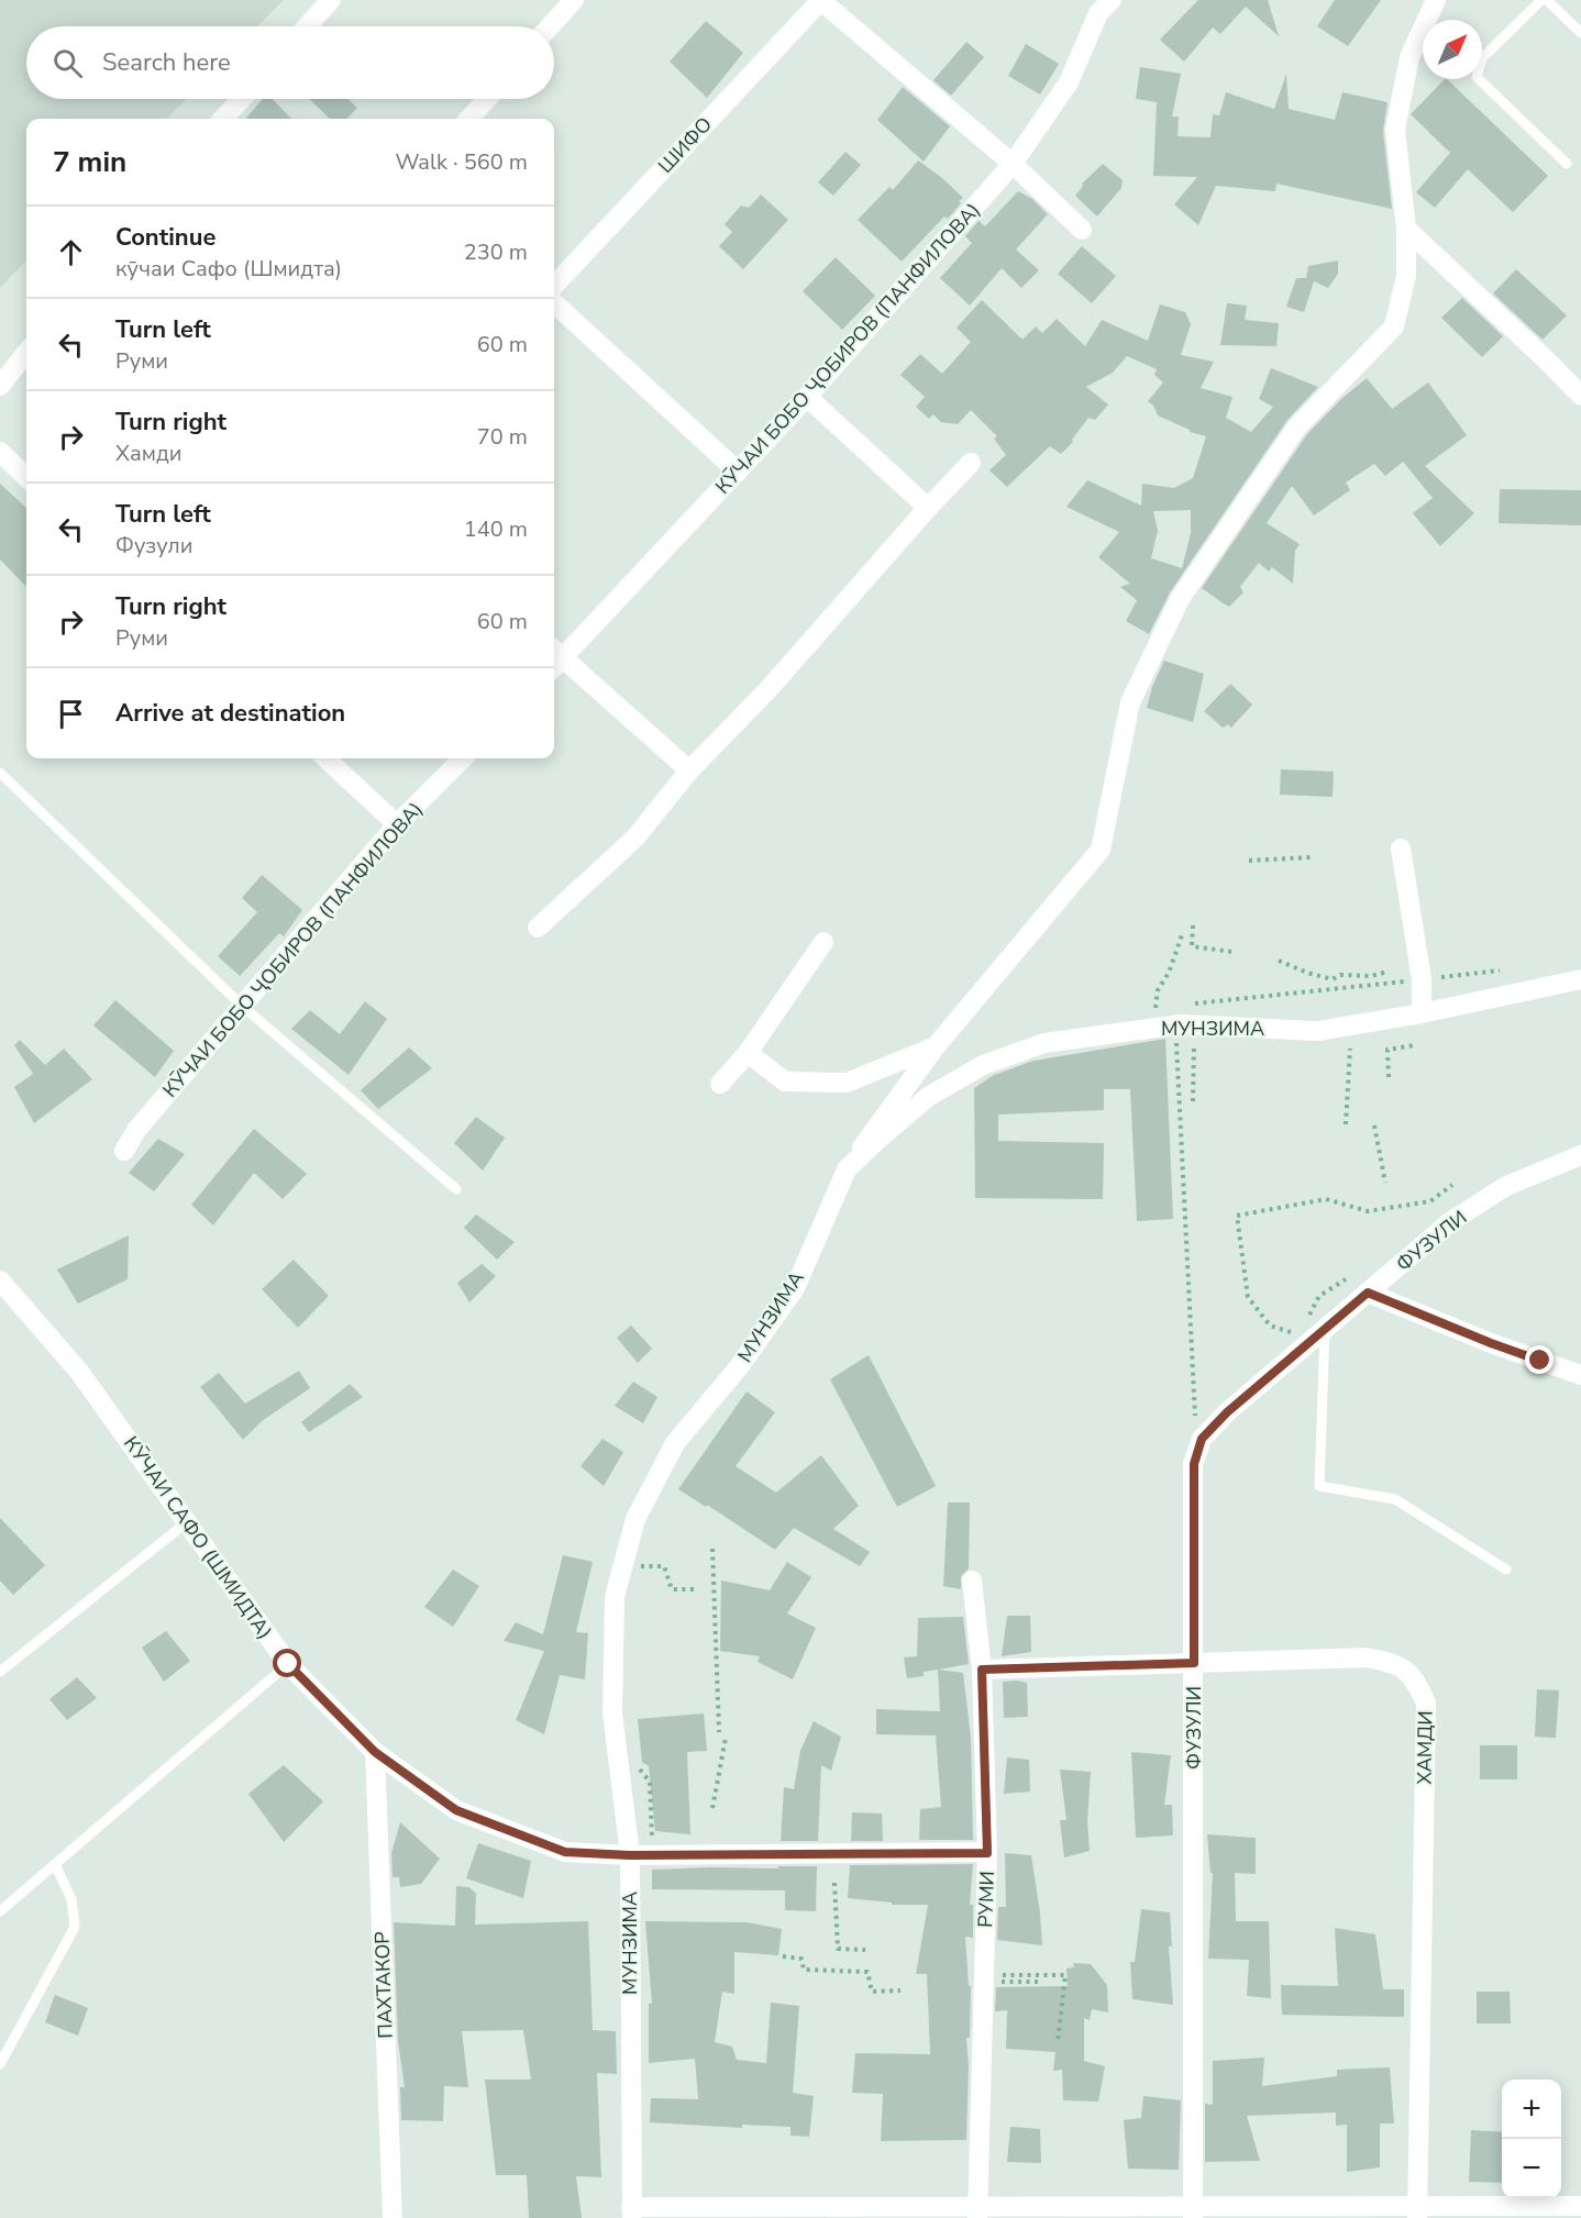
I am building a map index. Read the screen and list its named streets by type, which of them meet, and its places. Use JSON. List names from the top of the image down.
{
  "streets": {
    "street": [
      "ШИФО",
      "КӮЧАИ БОБО ҶОБИРОВ (ПАНФИЛОВА)",
      "МУНЗИМА",
      "ФУЗУЛИ",
      "КӮЧАИ САФО (ШМИДТА)",
      "ХАМДИ",
      "РУМИ",
      "ПАХТАКОР"
    ]
  },
  "crossings": [
    ["МУНЗИМА", "КӮЧАИ САФО (ШМИДТА)"],
    ["ФУЗУЛИ", "ХАМДИ"],
    ["КӮЧАИ САФО (ШМИДТА)", "РУМИ"],
    ["КӮЧАИ САФО (ШМИДТА)", "ПАХТАКОР"],
    ["ХАМДИ", "РУМИ"]
  ],
  "north": "top right",
  "page": {
    "search": "Search here",
    "heading": ["7 min", "Walk · 560 m"],
    "list": [
      ["Continue", "кӯчаи Сафо (Шмидта)", "230 m"],
      ["Turn left", "Руми", "60 m"],
      ["Turn right", "Хамди", "70 m"],
      ["Turn left", "Фузули", "140 m"],
      ["Turn right", "Руми", "60 m"],
      "Arrive at destination"
    ],
    "map_buttons": ["+", "−"]
  }
}
